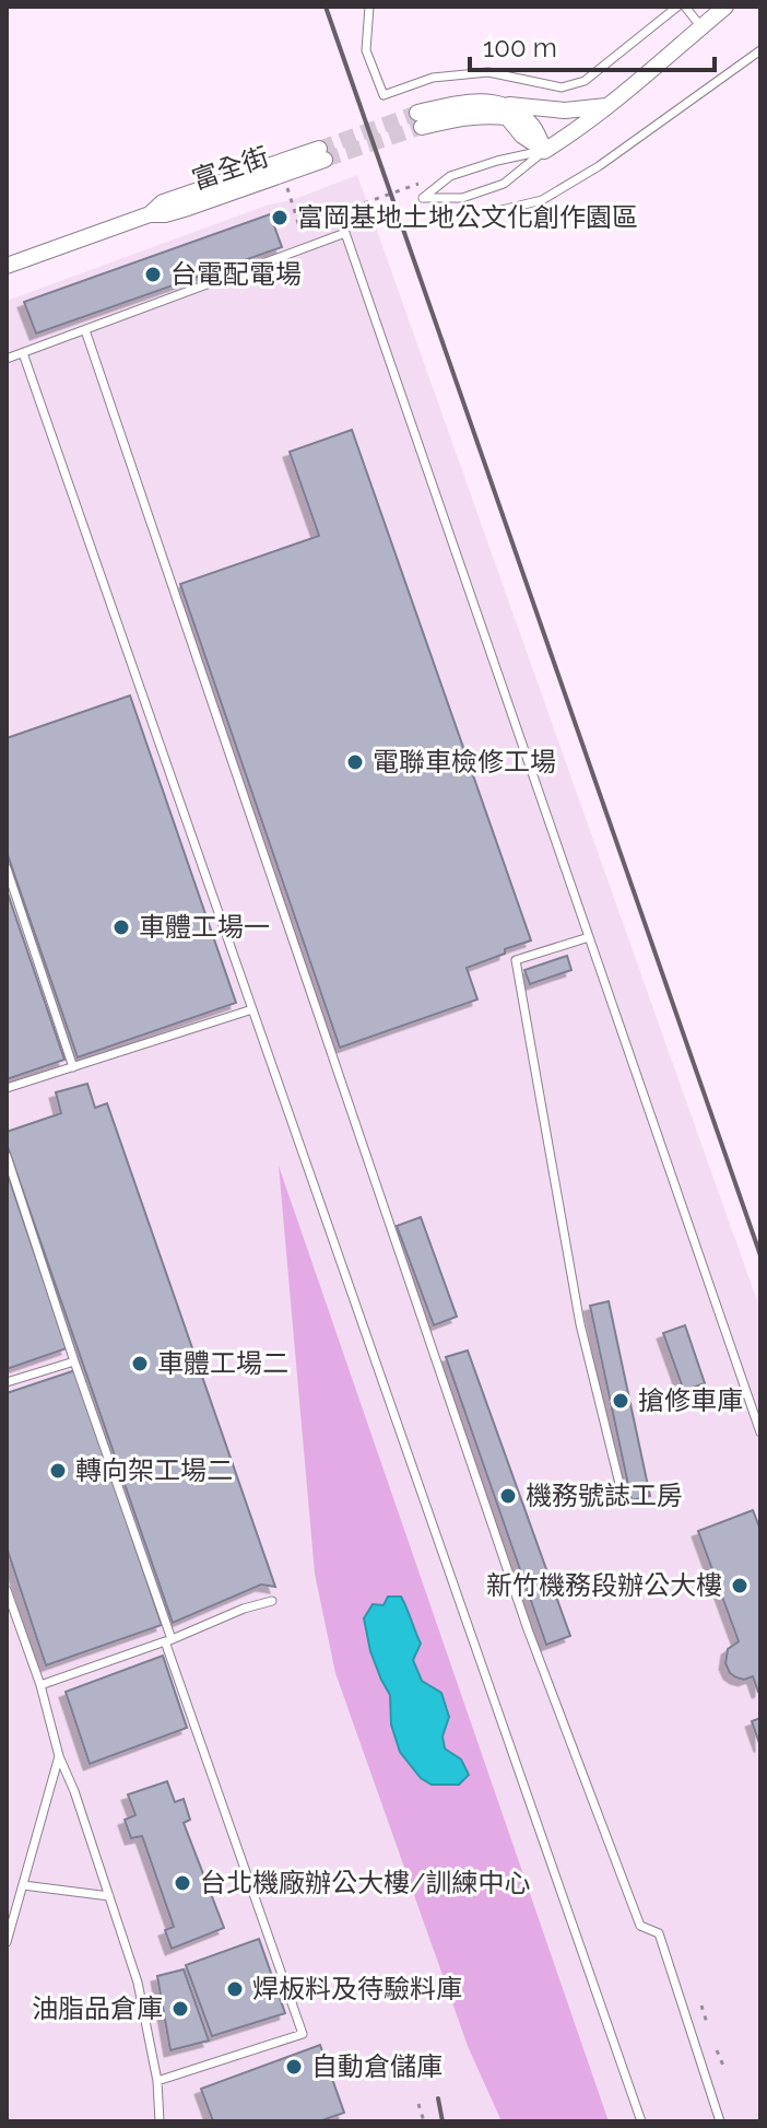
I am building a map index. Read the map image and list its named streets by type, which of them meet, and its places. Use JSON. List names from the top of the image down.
{
  "streets": {
    "street": ["富全街"]
  },
  "places": [
    "富岡基地土地公文化創作園區",
    "台電配電場",
    "電聯車檢修工場",
    "車體工場一",
    "車體工場二",
    "搶修車庫",
    "轉向架工場二",
    "機務號誌工房",
    "新竹機務段辦公大樓",
    "台北機廠辦公大樓/訓練中心",
    "焊板料及待驗料庫",
    "油脂品倉庫",
    "自動倉儲庫"
  ],
  "scale_bar": "100 m"
}
